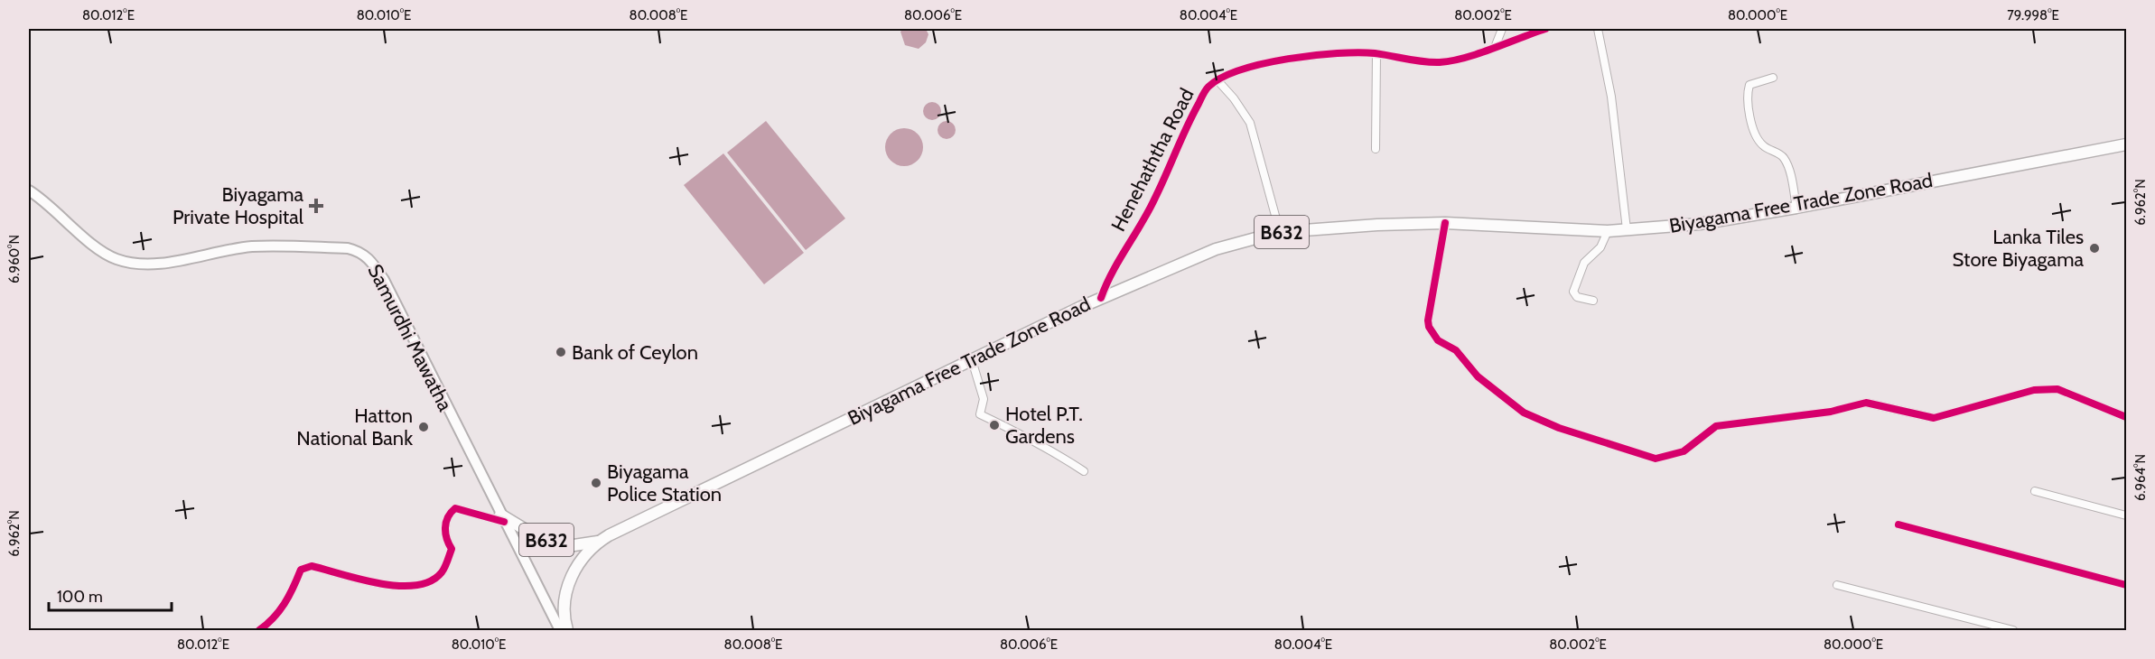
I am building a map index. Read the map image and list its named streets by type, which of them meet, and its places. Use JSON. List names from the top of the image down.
{
  "streets": {
    "main road": ["Biyagama Free Trade Zone Road", "B632", "Samurdhi Mawatha"],
    "street": ["Henehaththa Road"]
  },
  "crossings": [
    ["Henehaththa Road", "Biyagama Free Trade Zone Road"],
    ["Biyagama Free Trade Zone Road", "Samurdhi Mawatha"]
  ],
  "places": {
    "health": ["Biyagama Private Hospital"],
    "other": [
      "Lanka Tiles Store Biyagama",
      "Bank of Ceylon",
      "Hotel P.T. Gardens",
      "Hatton National Bank",
      "Biyagama Police Station"
    ]
  },
  "scale_bar": "100 m",
  "coordinates": [
    "80.012°E",
    "80.010°E",
    "80.008°E",
    "80.006°E",
    "80.004°E",
    "80.002°E",
    "80.000°E",
    "79.998°E",
    "6.962°N",
    "6.960°N",
    "6.964°N"
  ]
}
